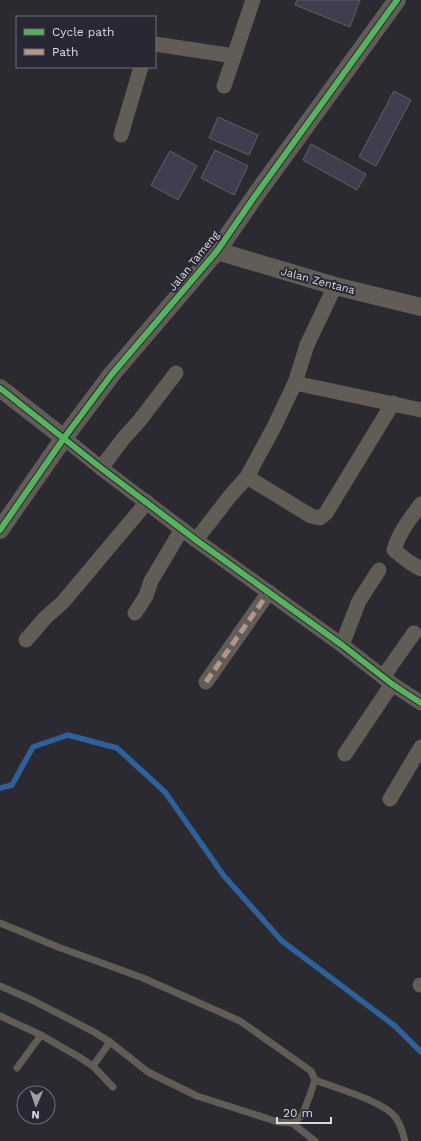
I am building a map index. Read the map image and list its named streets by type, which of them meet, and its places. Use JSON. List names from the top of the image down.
{
  "streets": {
    "street": ["Jalan Tameng", "Jalan Zentana"]
  },
  "crossings": [
    ["Jalan Tameng", "Jalan Zentana"]
  ],
  "legend": ["Cycle path", "Path"],
  "scale_bar": "20 m",
  "north": "bottom"
}
